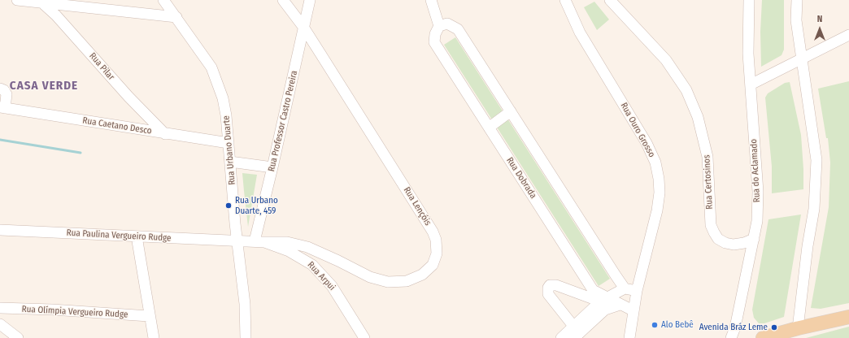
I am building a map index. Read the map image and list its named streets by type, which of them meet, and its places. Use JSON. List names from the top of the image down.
{
  "streets": {
    "street": [
      "Rua Pilar",
      "Rua Professor Castro Pereira",
      "Rua Caetano Desco",
      "Rua Ouro Grosso",
      "Rua Urbano Duarte",
      "Rua do Aclamado",
      "Rua Dobrada",
      "Rua Certosinos",
      "Rua Lençóis",
      "Rua Paulina Vergueiro Rudge",
      "Rua Arpui",
      "Rua Olímpia Vergueiro Rudge"
    ]
  },
  "crossings": [
    ["Rua Pilar", "Rua Caetano Desco"],
    ["Rua Professor Castro Pereira", "Rua Lençóis"],
    ["Rua Professor Castro Pereira", "Rua Arpui"],
    ["Rua Caetano Desco", "Rua Urbano Duarte"],
    ["Rua Ouro Grosso", "Rua Dobrada"],
    ["Rua Urbano Duarte", "Rua Paulina Vergueiro Rudge"],
    ["Rua Urbano Duarte", "Rua Arpui"],
    ["Rua do Aclamado", "Rua Certosinos"],
    ["Rua Lençóis", "Rua Arpui"],
    ["Rua Paulina Vergueiro Rudge", "Rua Arpui"]
  ],
  "districts": ["CASA VERDE"],
  "places": ["Rua Urbano Duarte, 459", "Alo Bebê", "Avenida Bráz Leme"],
  "north": "top"
}
